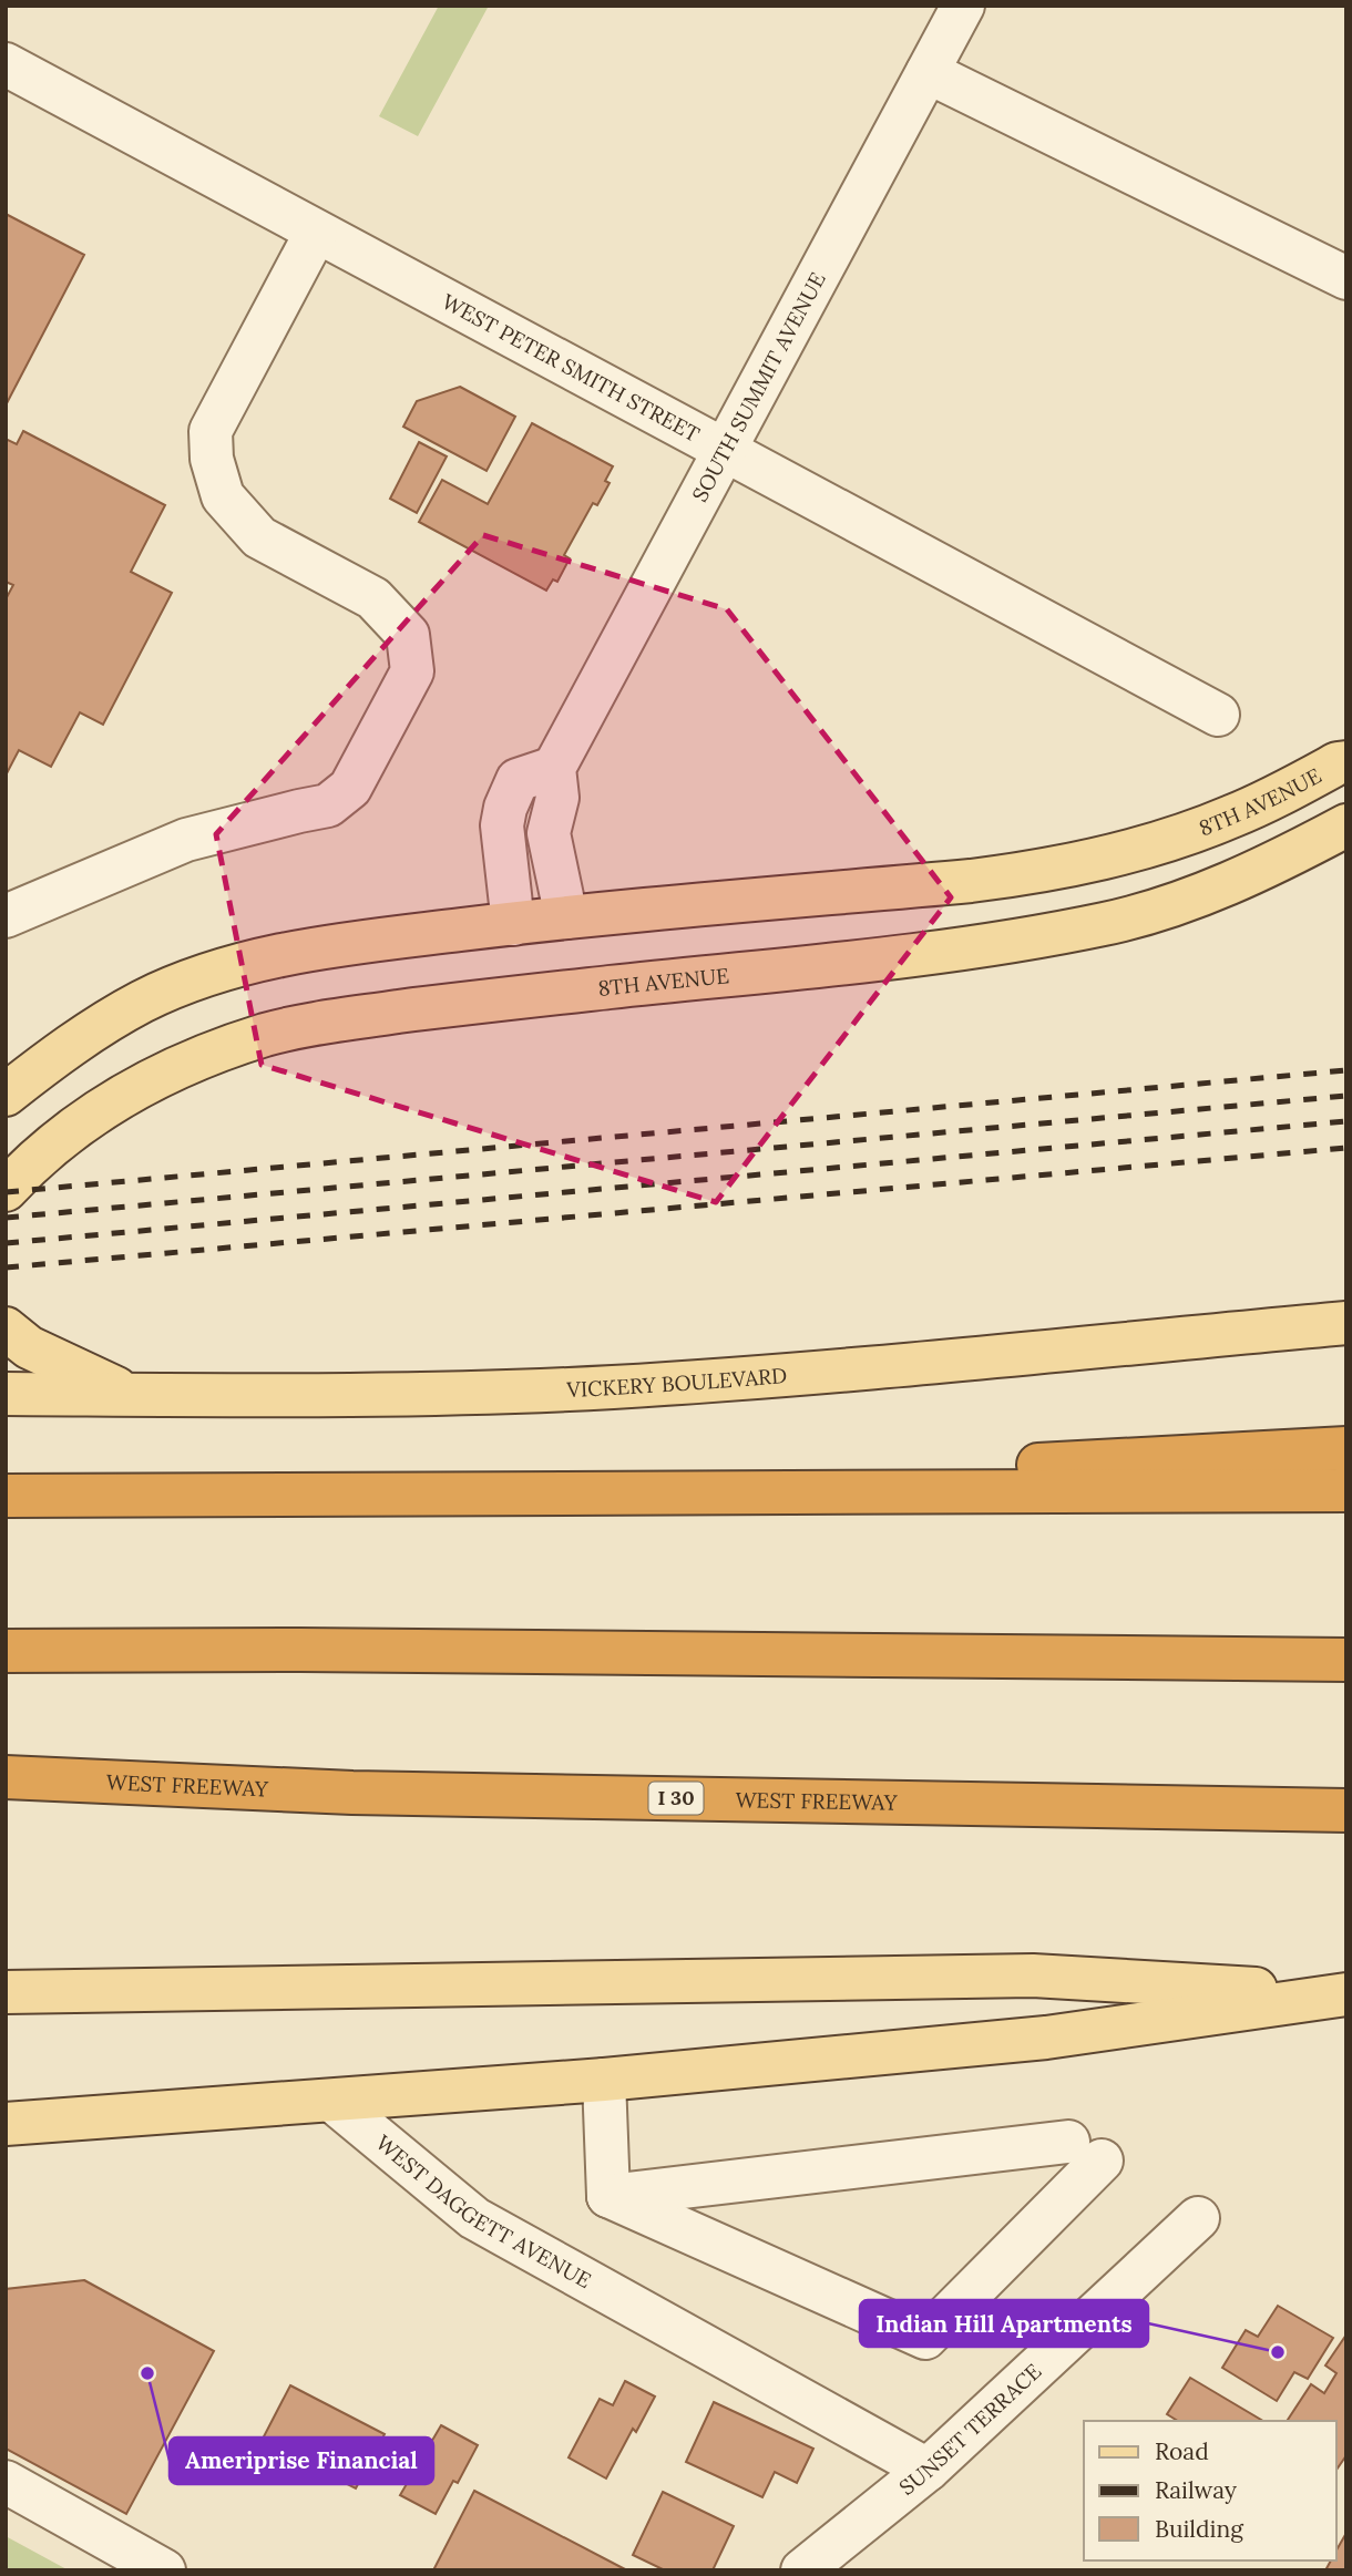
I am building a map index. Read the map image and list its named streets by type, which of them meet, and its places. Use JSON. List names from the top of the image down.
{
  "streets": {
    "highway": ["WEST FREEWAY", "I 30"],
    "main road": ["8TH AVENUE", "VICKERY BOULEVARD"],
    "street": [
      "WEST PETER SMITH STREET",
      "SOUTH SUMMIT AVENUE",
      "WEST DAGGETT AVENUE",
      "SUNSET TERRACE"
    ]
  },
  "crossings": [
    ["WEST PETER SMITH STREET", "SOUTH SUMMIT AVENUE"],
    ["WEST DAGGETT AVENUE", "SUNSET TERRACE"]
  ],
  "places": ["Indian Hill Apartments", "Ameriprise Financial"],
  "legend": ["Road", "Railway", "Building"]
}
